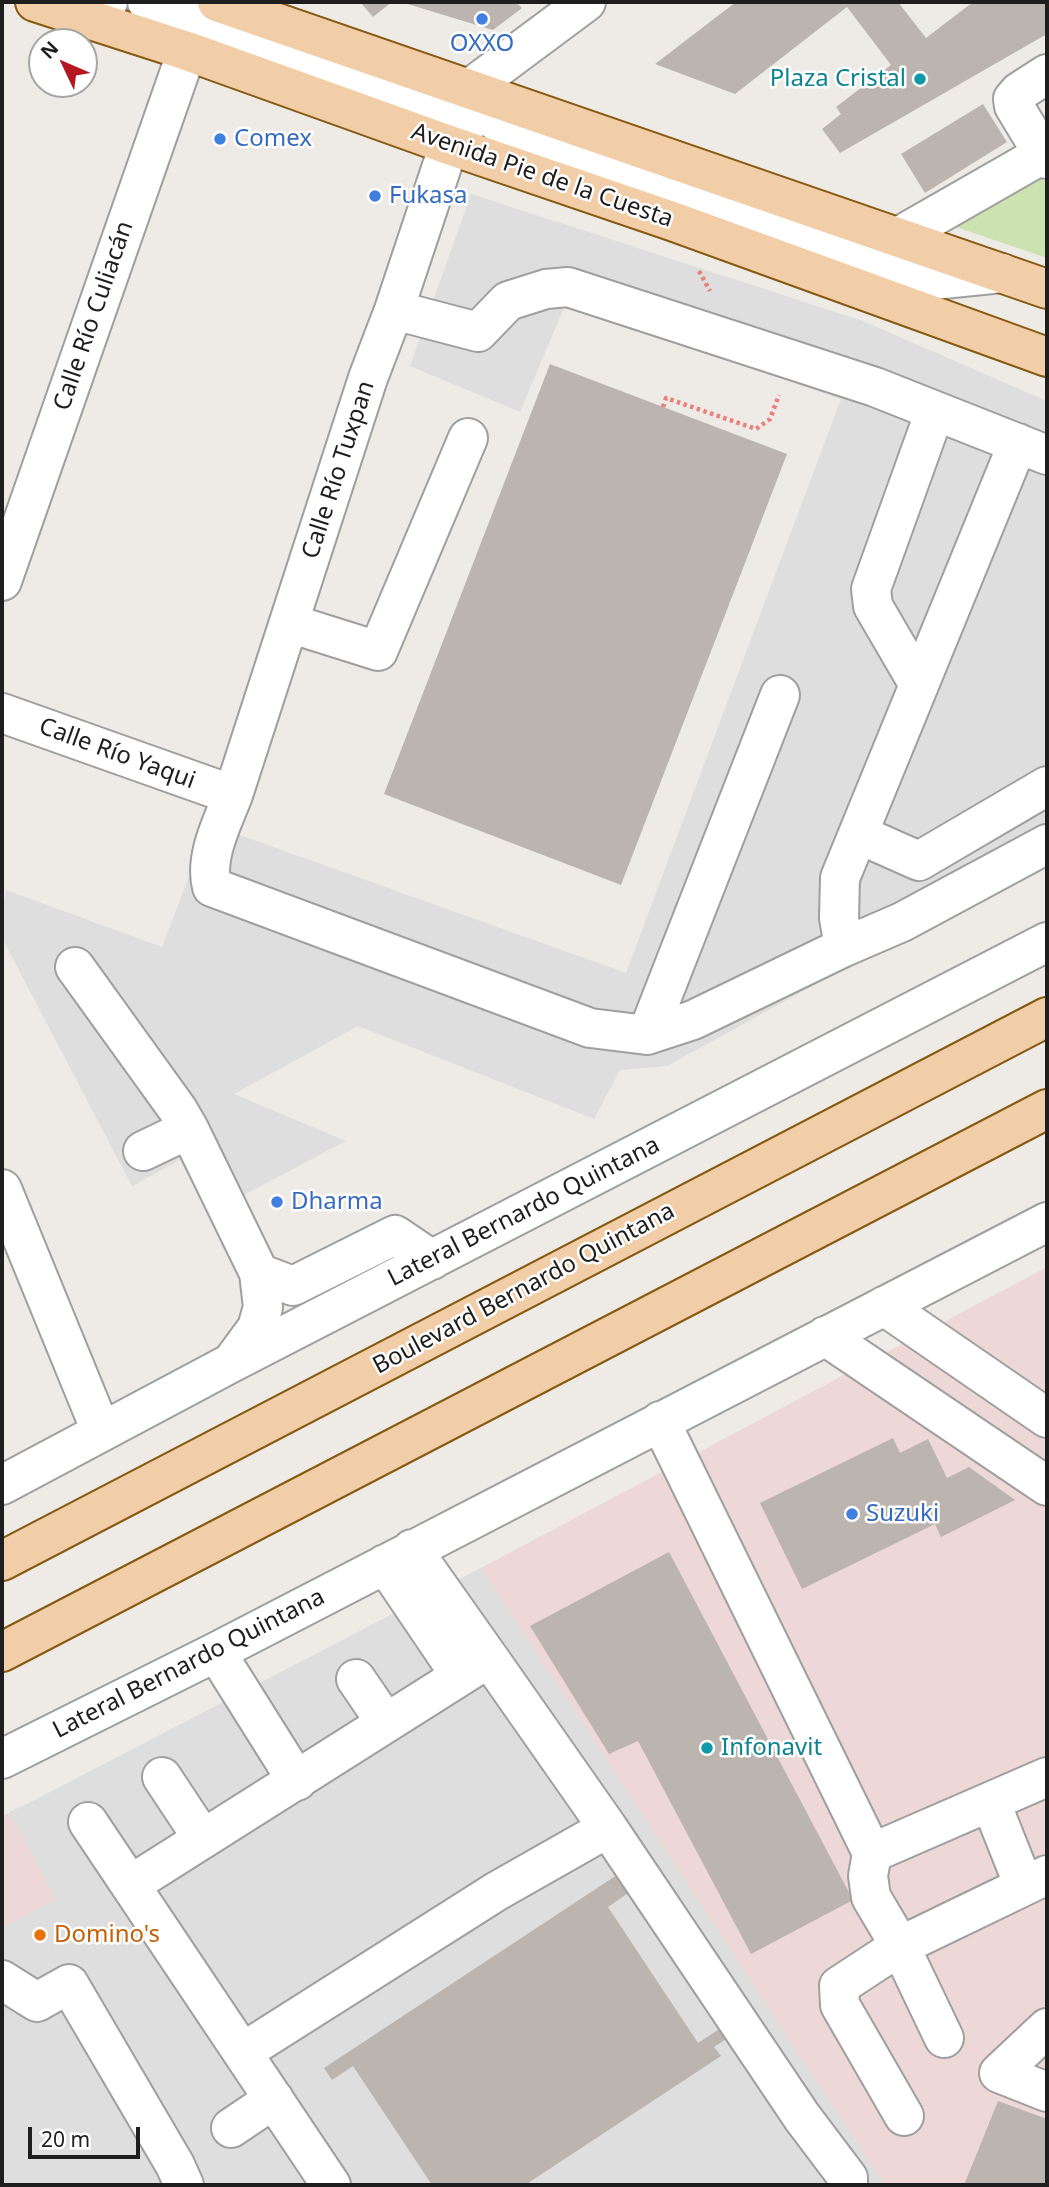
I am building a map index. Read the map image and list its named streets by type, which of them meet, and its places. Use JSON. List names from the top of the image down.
{
  "streets": {
    "main road": ["Avenida Pie de la Cuesta", "Boulevard Bernardo Quintana"],
    "street": [
      "Calle Río Culiacán",
      "Calle Río Tuxpan",
      "Calle Río Yaqui",
      "Lateral Bernardo Quintana"
    ]
  },
  "crossings": [
    ["Avenida Pie de la Cuesta", "Calle Río Culiacán"],
    ["Avenida Pie de la Cuesta", "Calle Río Tuxpan"],
    ["Calle Río Tuxpan", "Calle Río Yaqui"]
  ],
  "places": [
    "OXXO",
    "Plaza Cristal",
    "Comex",
    "Fukasa",
    "Dharma",
    "Suzuki",
    "Infonavit",
    "Domino's"
  ],
  "scale_bar": "20 m",
  "north": "top left"
}
